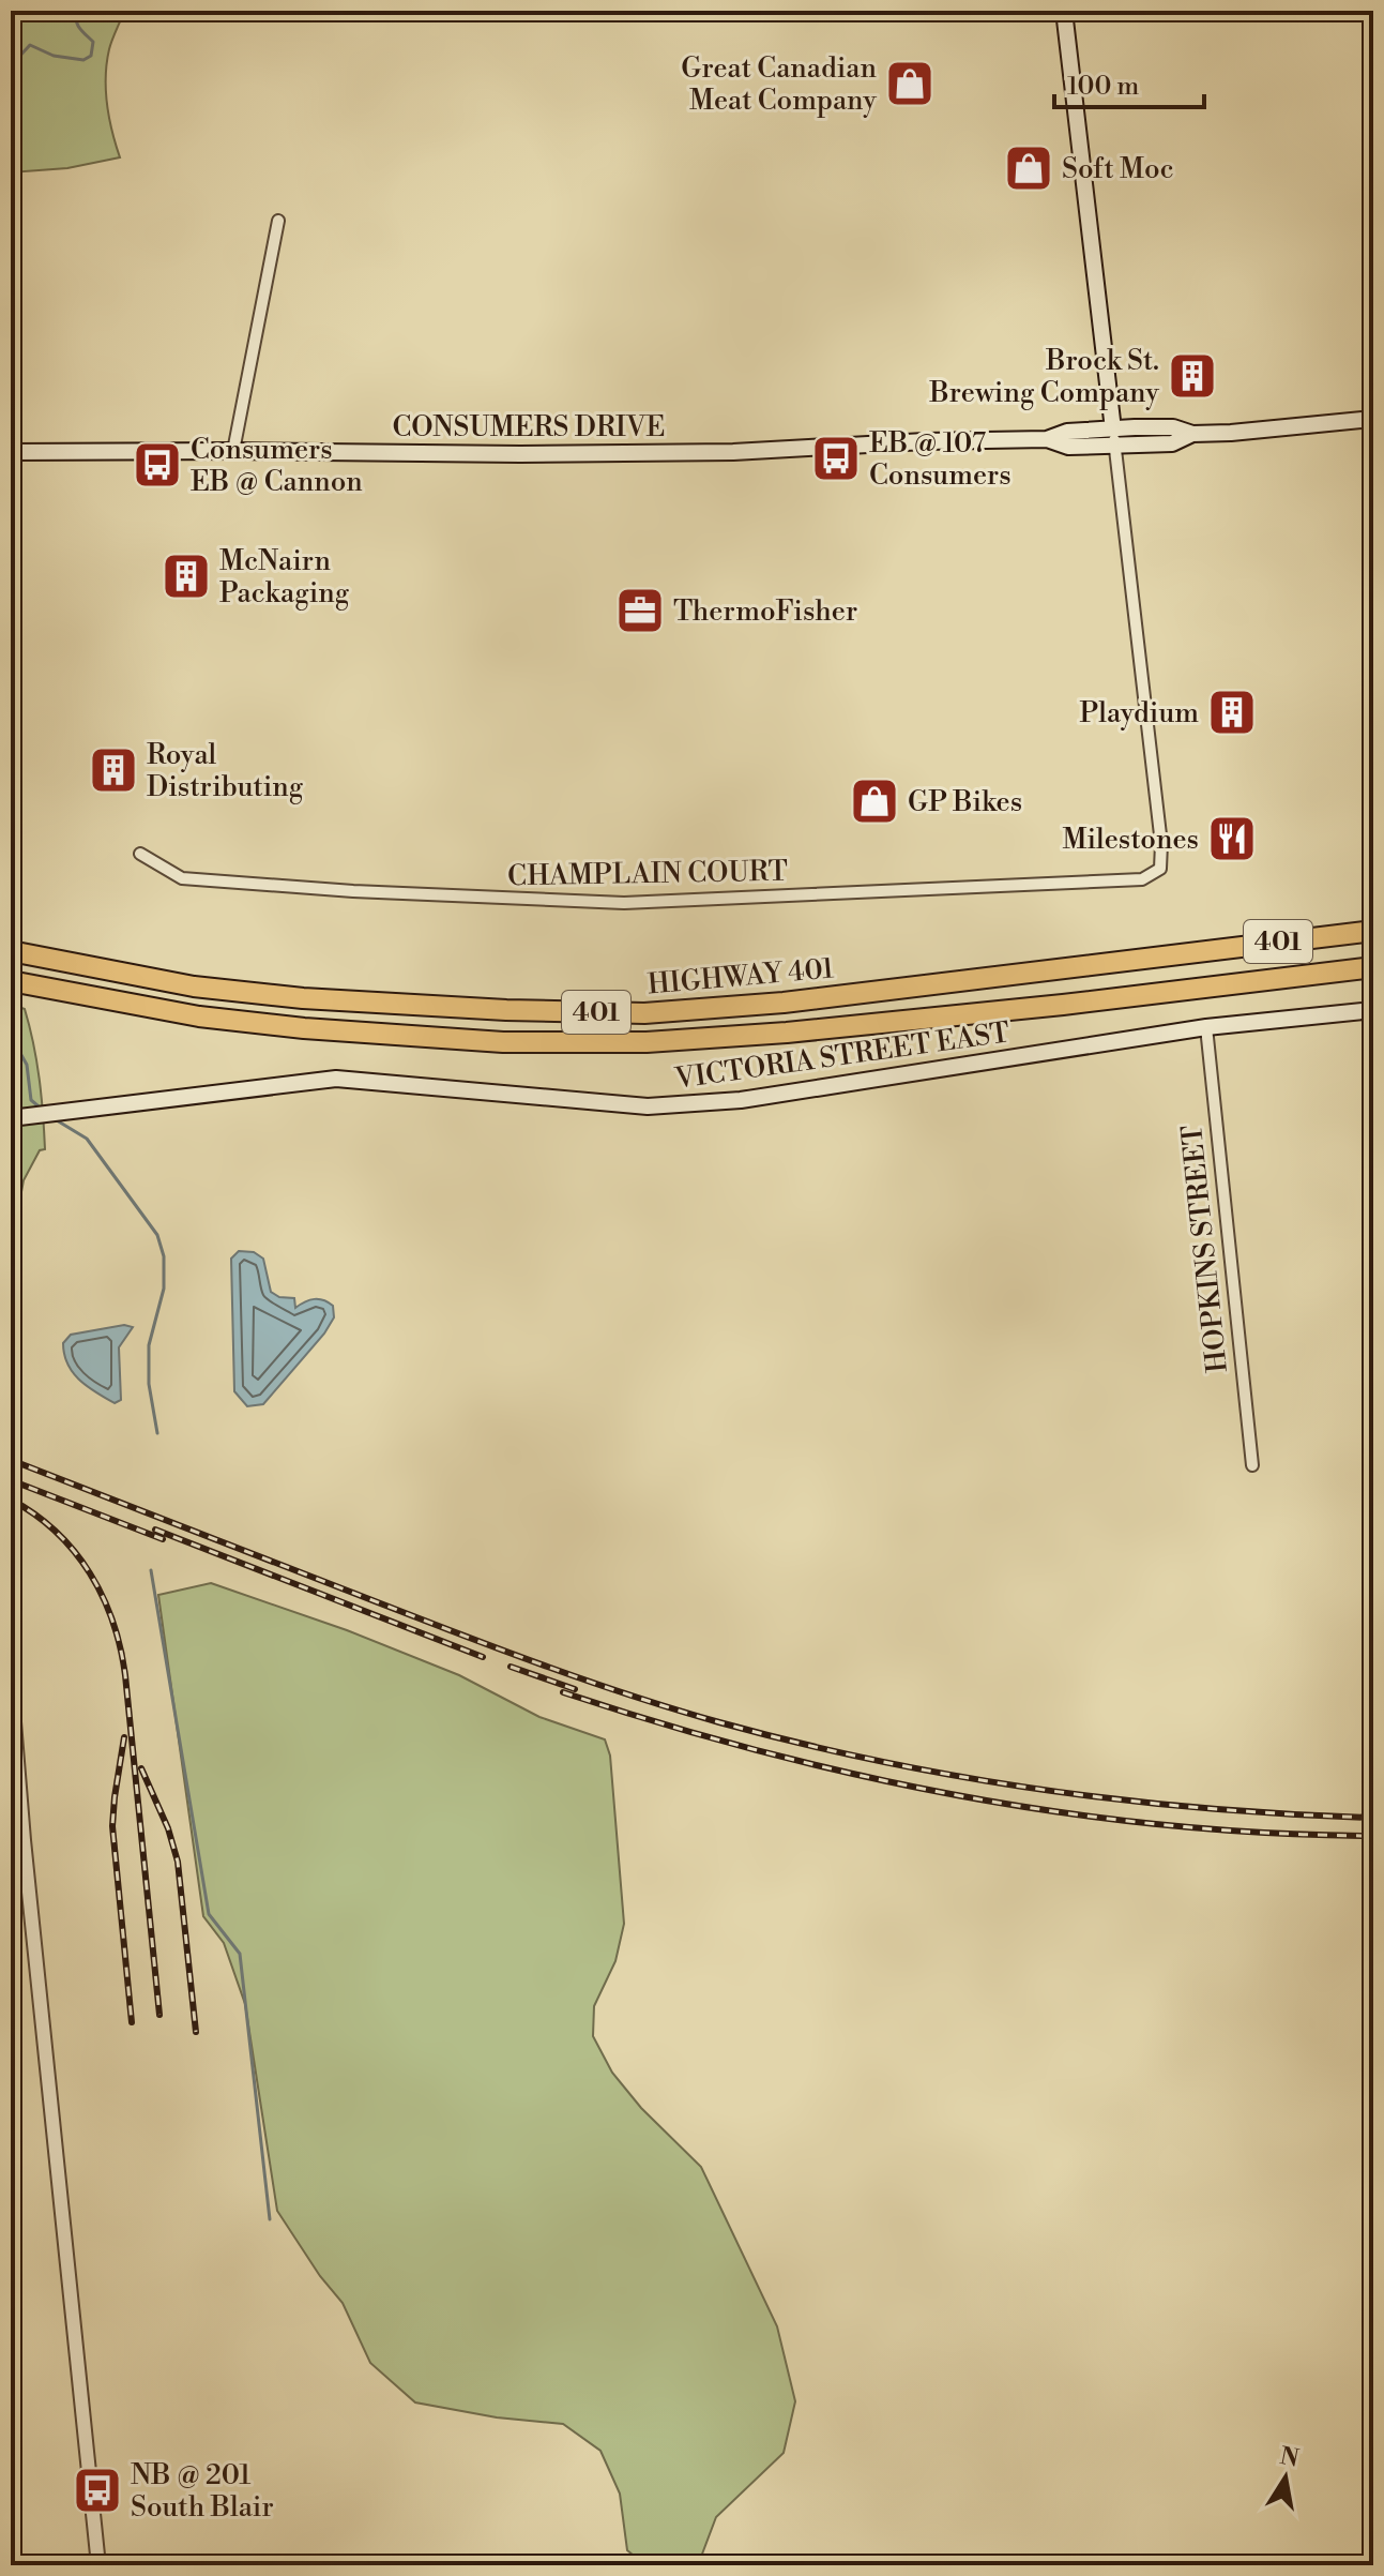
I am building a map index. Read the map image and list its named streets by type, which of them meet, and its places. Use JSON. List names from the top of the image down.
{
  "streets": {
    "highway": ["401", "HIGHWAY 401"],
    "main road": ["CONSUMERS DRIVE", "VICTORIA STREET EAST"],
    "street": ["CHAMPLAIN COURT", "HOPKINS STREET"]
  },
  "crossings": [
    ["CONSUMERS DRIVE", "CHAMPLAIN COURT"],
    ["VICTORIA STREET EAST", "HOPKINS STREET"]
  ],
  "places": {
    "shop": ["Great Canadian Meat Company", "Soft Moc", "GP Bikes"],
    "building": [
      "Brock St. Brewing Company",
      "McNairn Packaging",
      "Playdium",
      "Royal Distributing"
    ],
    "bus stop": ["EB @ 107 Consumers", "Consumers EB @ Cannon", "NB @ 201 South Blair"],
    "office": ["ThermoFisher"],
    "restaurant": ["Milestones"]
  },
  "scale_bar": "100 m",
  "north": "top"
}
